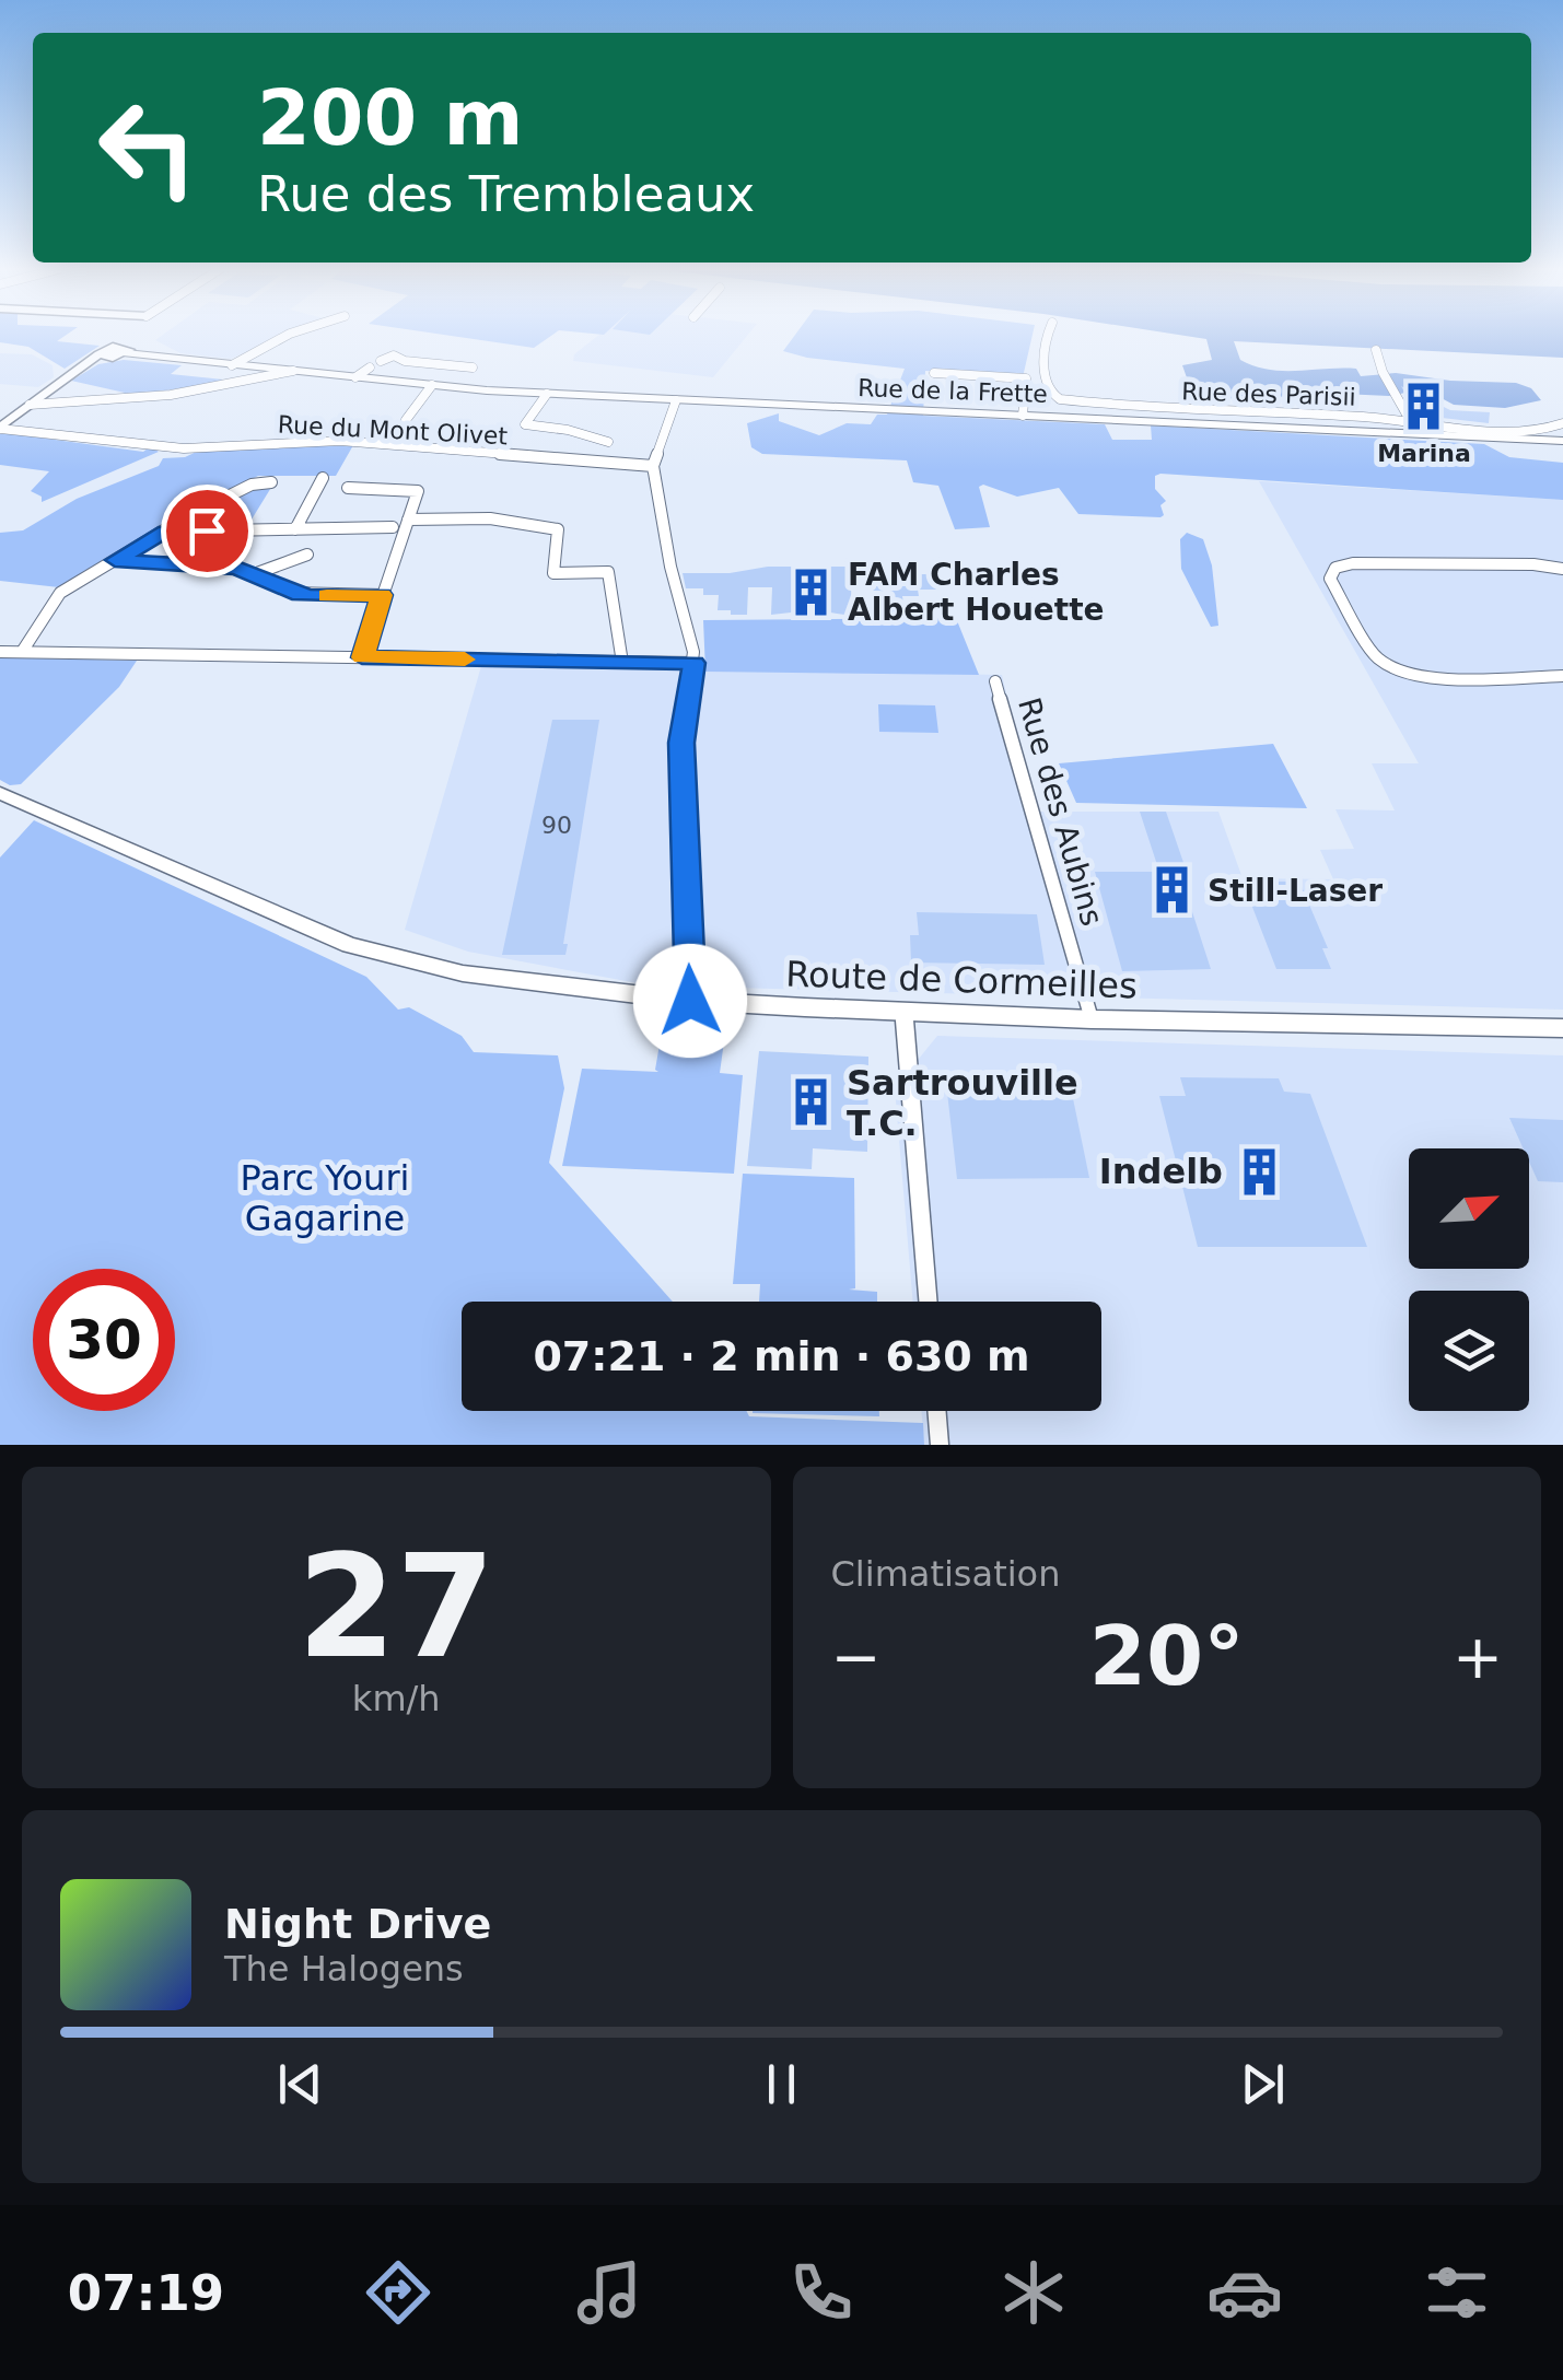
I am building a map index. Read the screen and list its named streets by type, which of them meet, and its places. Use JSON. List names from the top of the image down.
{
  "streets": {
    "main road": ["Route de Cormeilles"],
    "street": [
      "Rue de la Frette",
      "Rue des Parisii",
      "Rue du Mont Olivet",
      "Rue des Aubins"
    ]
  },
  "crossings": [
    ["Rue des Aubins", "Route de Cormeilles"]
  ],
  "parks": ["Parc Youri Gagarine"],
  "places": {
    "building": [
      "Marina",
      "FAM Charles Albert Houette",
      "Still-Laser",
      "Sartrouville T.C.",
      "Indelb"
    ]
  },
  "house_numbers": ["90"],
  "north": "top right",
  "page": {
    "turn": ["200 m", "Rue des Trembleaux"],
    "limit": "30",
    "trip": "07:21 · 2 min · 630 m",
    "tile": [
      ["27", "km/h"],
      "Climatisation"
    ],
    "heat": ["−", "20°", "+"],
    "song": ["Night Drive", "The Halogens"],
    "tabs": "07:19"
  }
}
